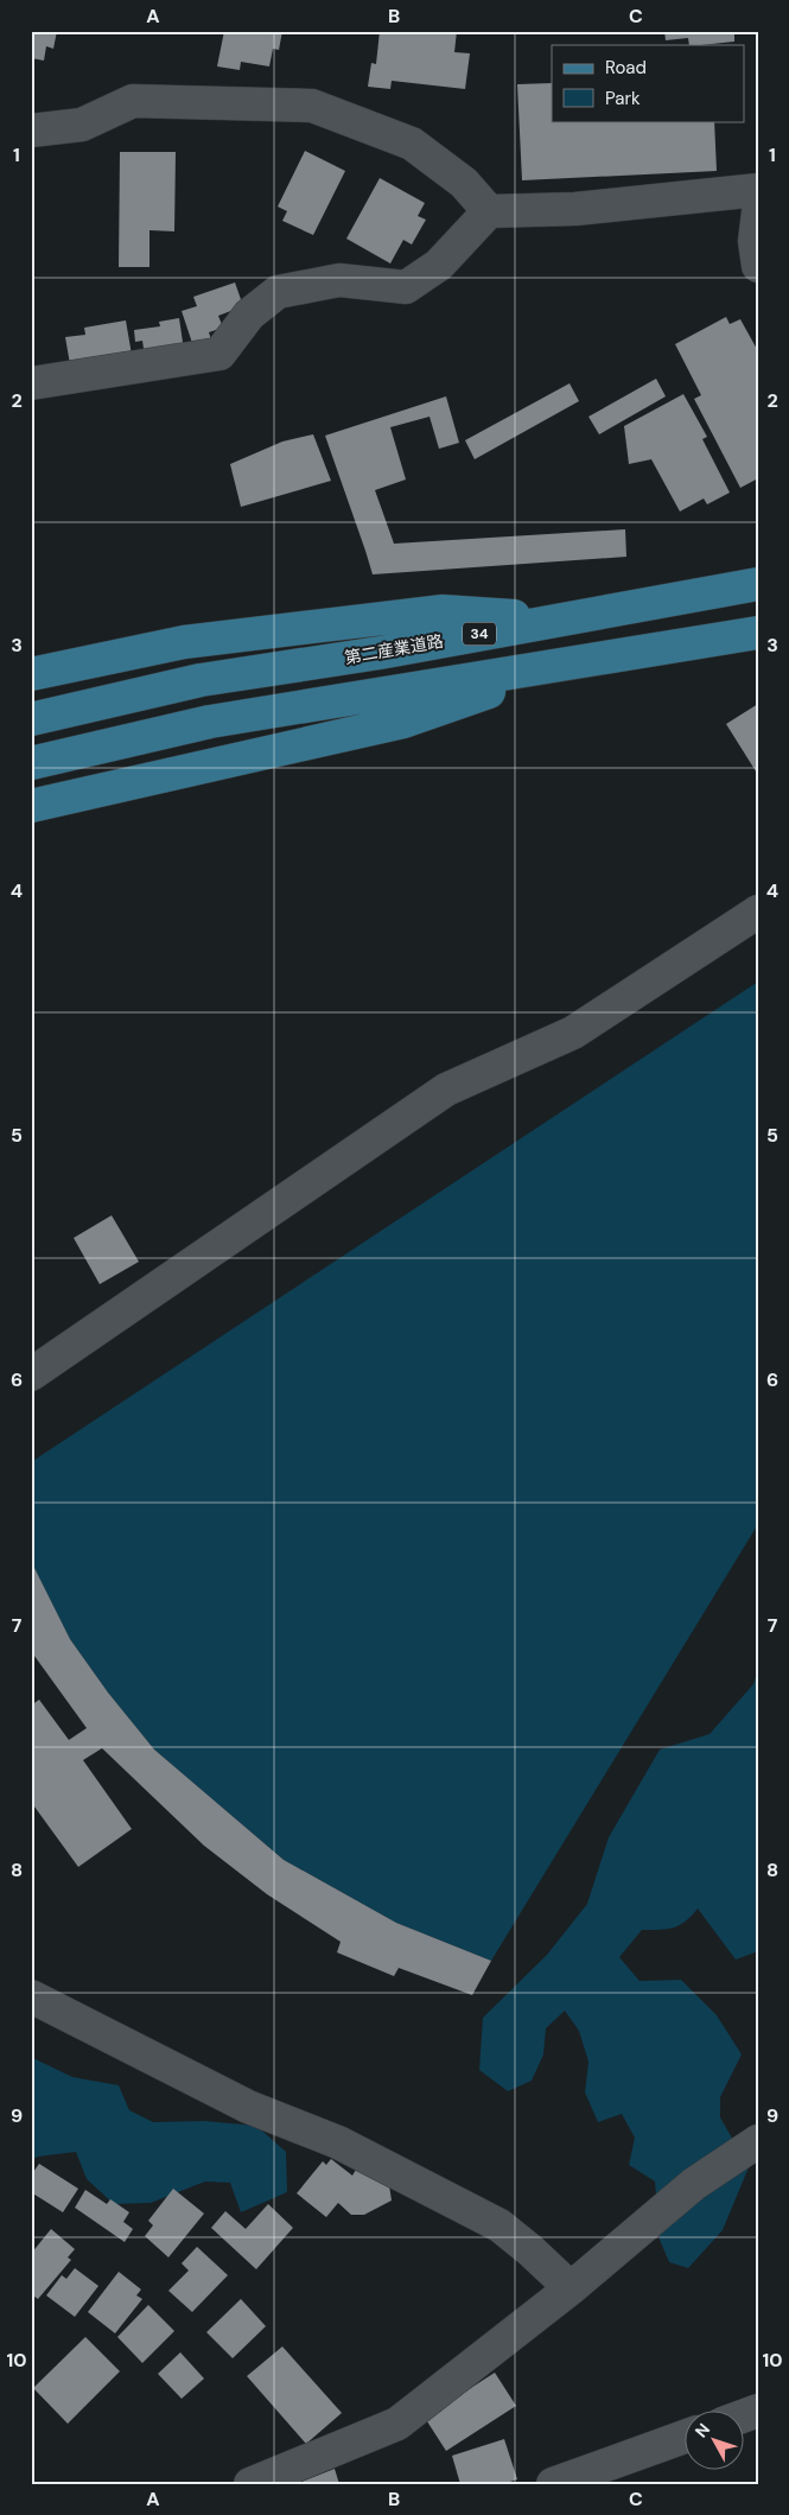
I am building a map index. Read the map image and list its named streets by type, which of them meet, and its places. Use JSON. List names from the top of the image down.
{
  "streets": {
    "main road": ["34", "第二産業道路"]
  },
  "legend": ["Road", "Park"],
  "north": "top left",
  "grid": {
    "columns": ["A", "B", "C"],
    "rows": [
      "1",
      "2",
      "3",
      "4",
      "5",
      "6",
      "7",
      "8",
      "9",
      "10"
    ]
  }
}
